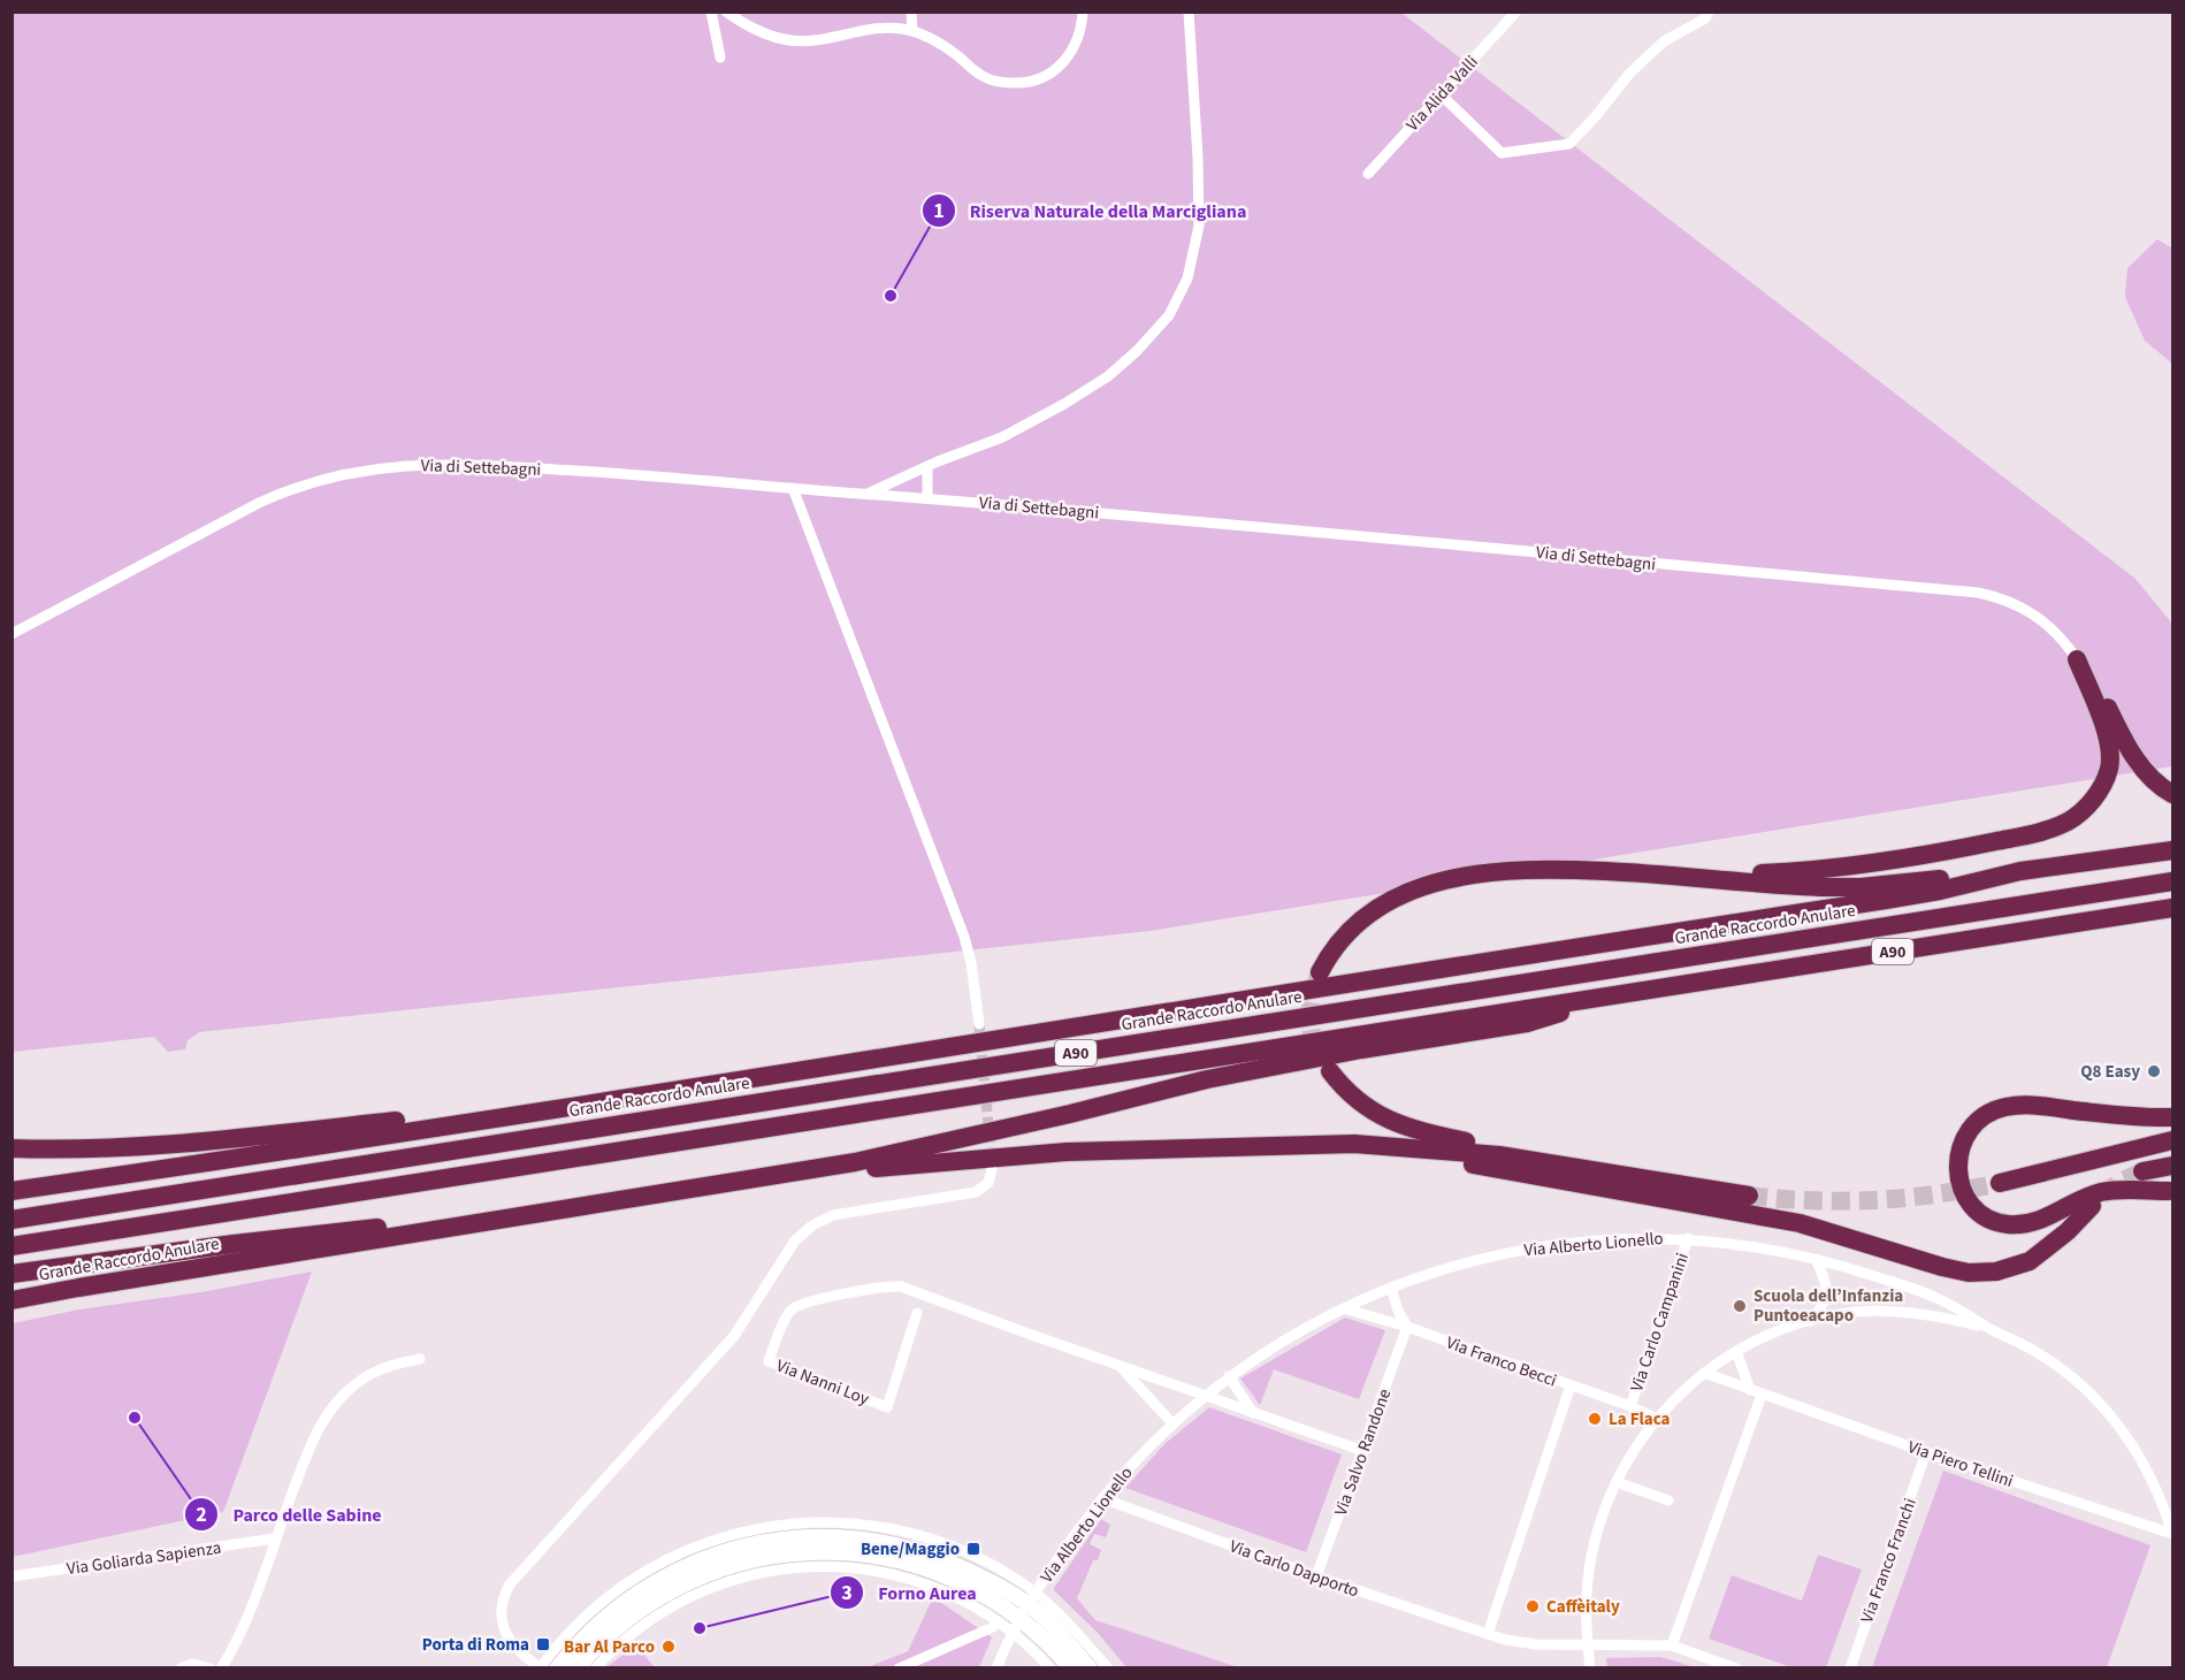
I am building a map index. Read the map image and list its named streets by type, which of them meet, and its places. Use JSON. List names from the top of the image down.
{
  "streets": {
    "highway": ["Grande Raccordo Anulare", "A90"],
    "street": [
      "Via Alida Valli",
      "Via di Settebagni",
      "Via Alberto Lionello",
      "Via Carlo Campanini",
      "Via Franco Becci",
      "Via Nanni Loy",
      "Via Salvo Randone",
      "Via Piero Tellini",
      "Via Goliarda Sapienza",
      "Via Franco Franchi",
      "Via Carlo Dapporto"
    ]
  },
  "crossings": [
    ["Via Alberto Lionello", "Via Carlo Campanini"],
    ["Via Alberto Lionello", "Via Franco Becci"],
    ["Via Alberto Lionello", "Via Nanni Loy"],
    ["Via Alberto Lionello", "Via Piero Tellini"],
    ["Via Alberto Lionello", "Via Carlo Dapporto"],
    ["Via Carlo Campanini", "Via Franco Becci"],
    ["Via Franco Becci", "Via Salvo Randone"],
    ["Via Nanni Loy", "Via Salvo Randone"],
    ["Via Salvo Randone", "Via Carlo Dapporto"],
    ["Via Piero Tellini", "Via Franco Franchi"]
  ],
  "places": {
    "other": [
      "Riserva Naturale della Marcigliana",
      "Q8 Easy",
      "Scuola dell’Infanzia Puntoeacapo",
      "Parco delle Sabine",
      "La Flaca",
      "Caffèitaly",
      "Forno Aurea",
      "Bar Al Parco"
    ],
    "transit": ["Bene/Maggio", "Porta di Roma"]
  }
}
